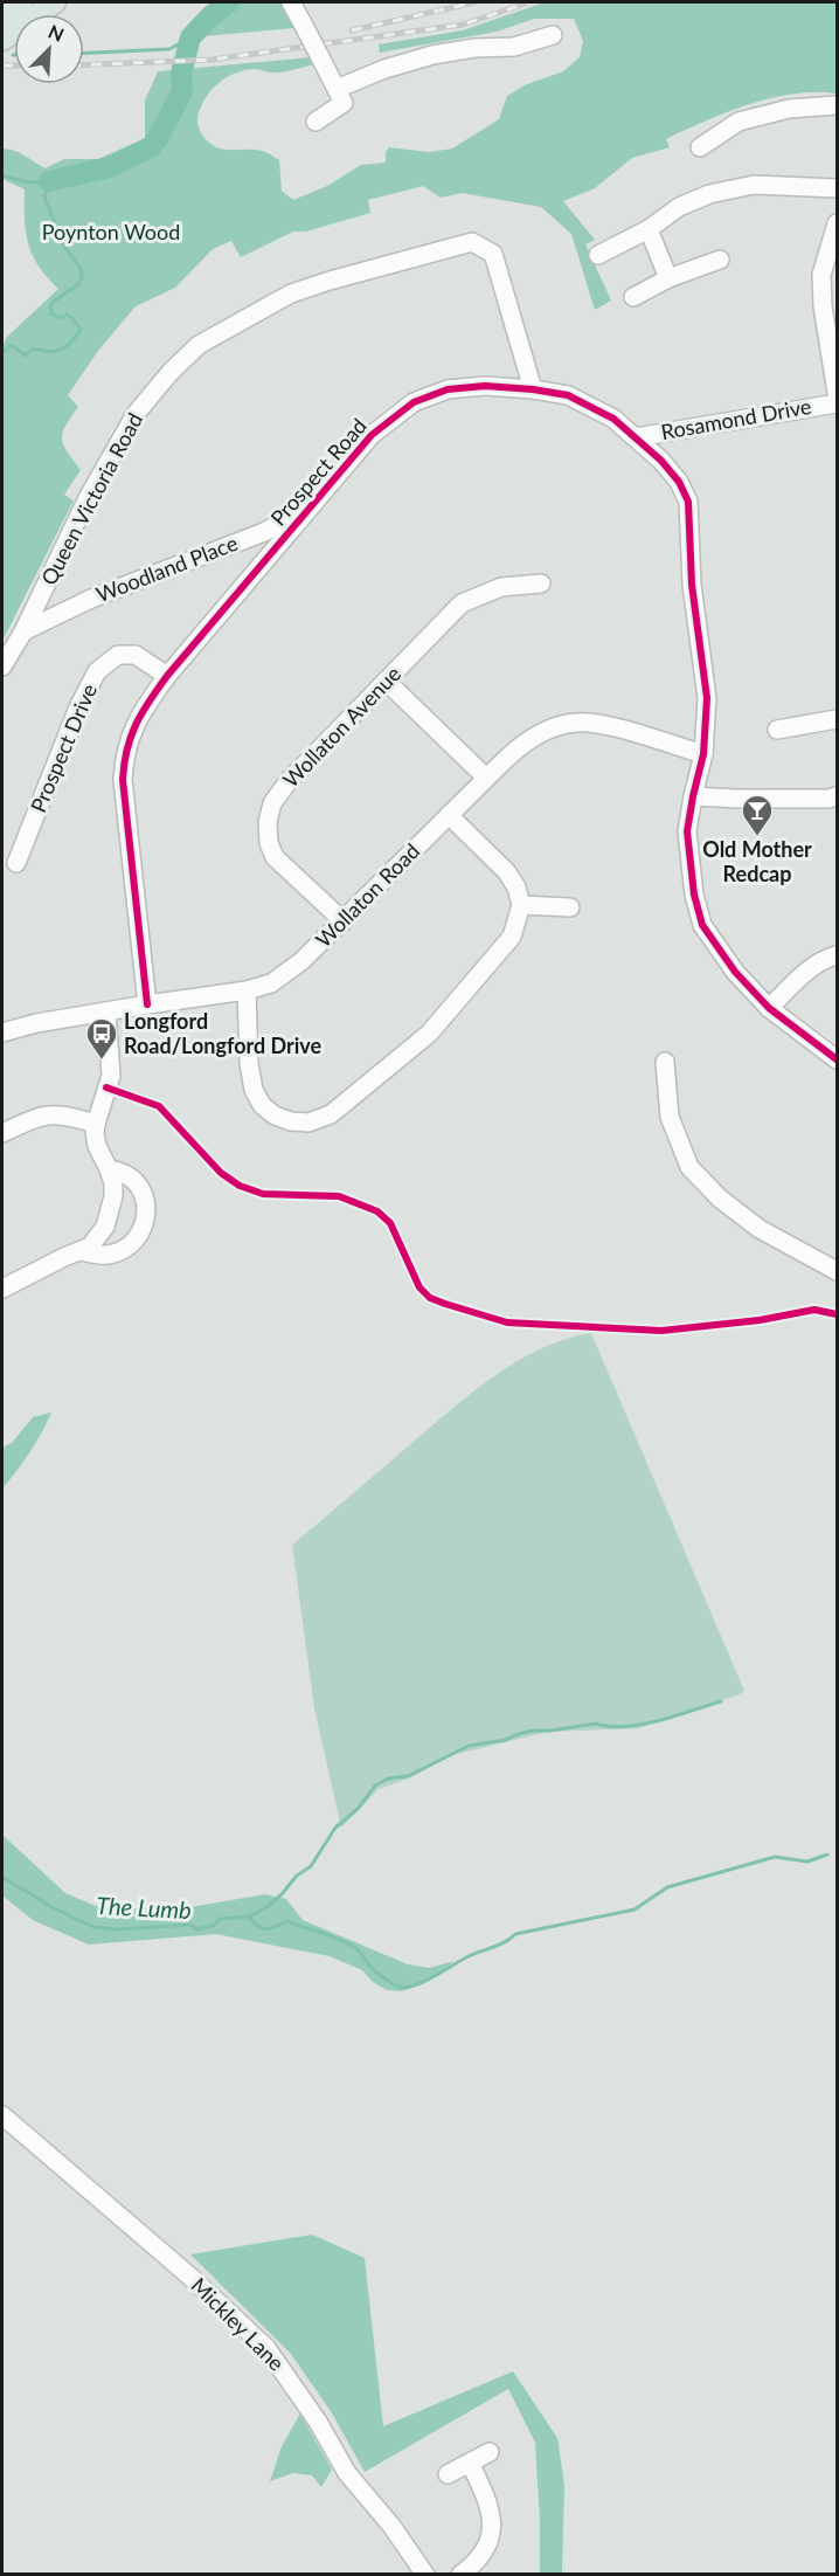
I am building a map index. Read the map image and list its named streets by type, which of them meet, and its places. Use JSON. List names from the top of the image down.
{
  "streets": {
    "street": [
      "Rosamond Drive",
      "Prospect Road",
      "Queen Victoria Road",
      "Woodland Place",
      "Wollaton Avenue",
      "Prospect Drive",
      "Wollaton Road",
      "Mickley Lane"
    ]
  },
  "crossings": [
    ["Rosamond Drive", "Prospect Road"],
    ["Prospect Road", "Queen Victoria Road"],
    ["Prospect Road", "Woodland Place"],
    ["Prospect Road", "Prospect Drive"],
    ["Prospect Road", "Wollaton Road"],
    ["Queen Victoria Road", "Woodland Place"],
    ["Wollaton Avenue", "Wollaton Road"]
  ],
  "water": ["The Lumb"],
  "parks": ["Poynton Wood"],
  "places": {
    "bar": ["Old Mother Redcap"],
    "bus stop": ["Longford Road/Longford Drive"]
  },
  "north": "top right"
}
